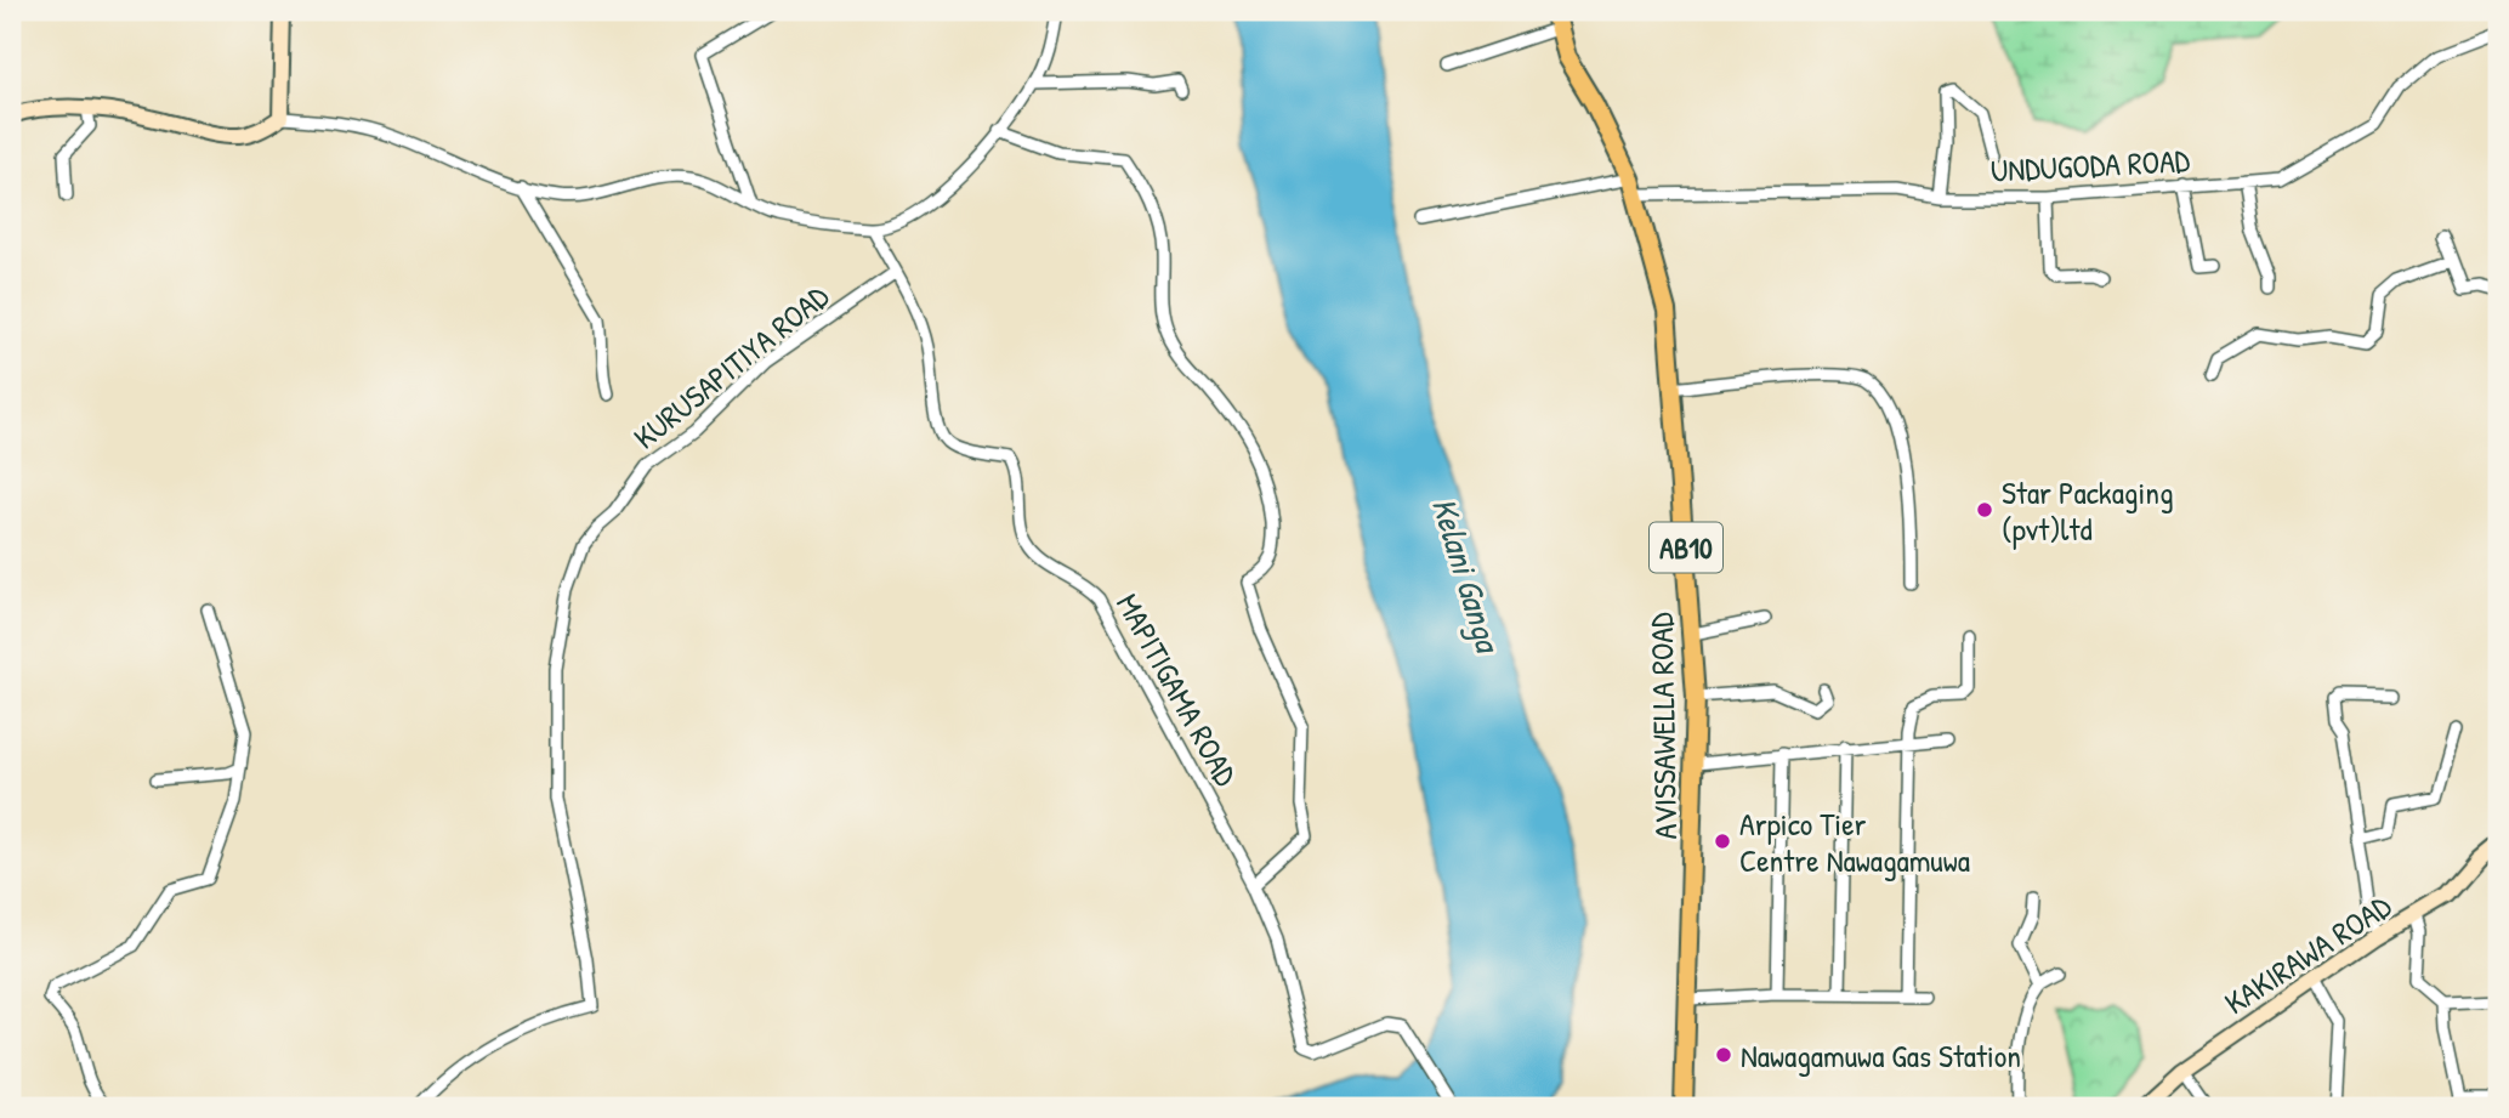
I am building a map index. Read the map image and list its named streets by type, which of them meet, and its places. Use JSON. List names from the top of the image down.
{
  "streets": {
    "main road": ["AB10", "AVISSAWELLA ROAD"],
    "street": [
      "UNDUGODA ROAD",
      "KURUSAPITIYA ROAD",
      "MAPITIGAMA ROAD",
      "KAKIRAWA ROAD"
    ]
  },
  "crossings": [
    ["UNDUGODA ROAD", "AVISSAWELLA ROAD"],
    ["KURUSAPITIYA ROAD", "MAPITIGAMA ROAD"]
  ],
  "water": ["Kelani Ganga"],
  "places": ["Star Packaging (pvt)ltd", "Arpico Tier Centre Nawagamuwa", "Nawagamuwa Gas Station"]
}
